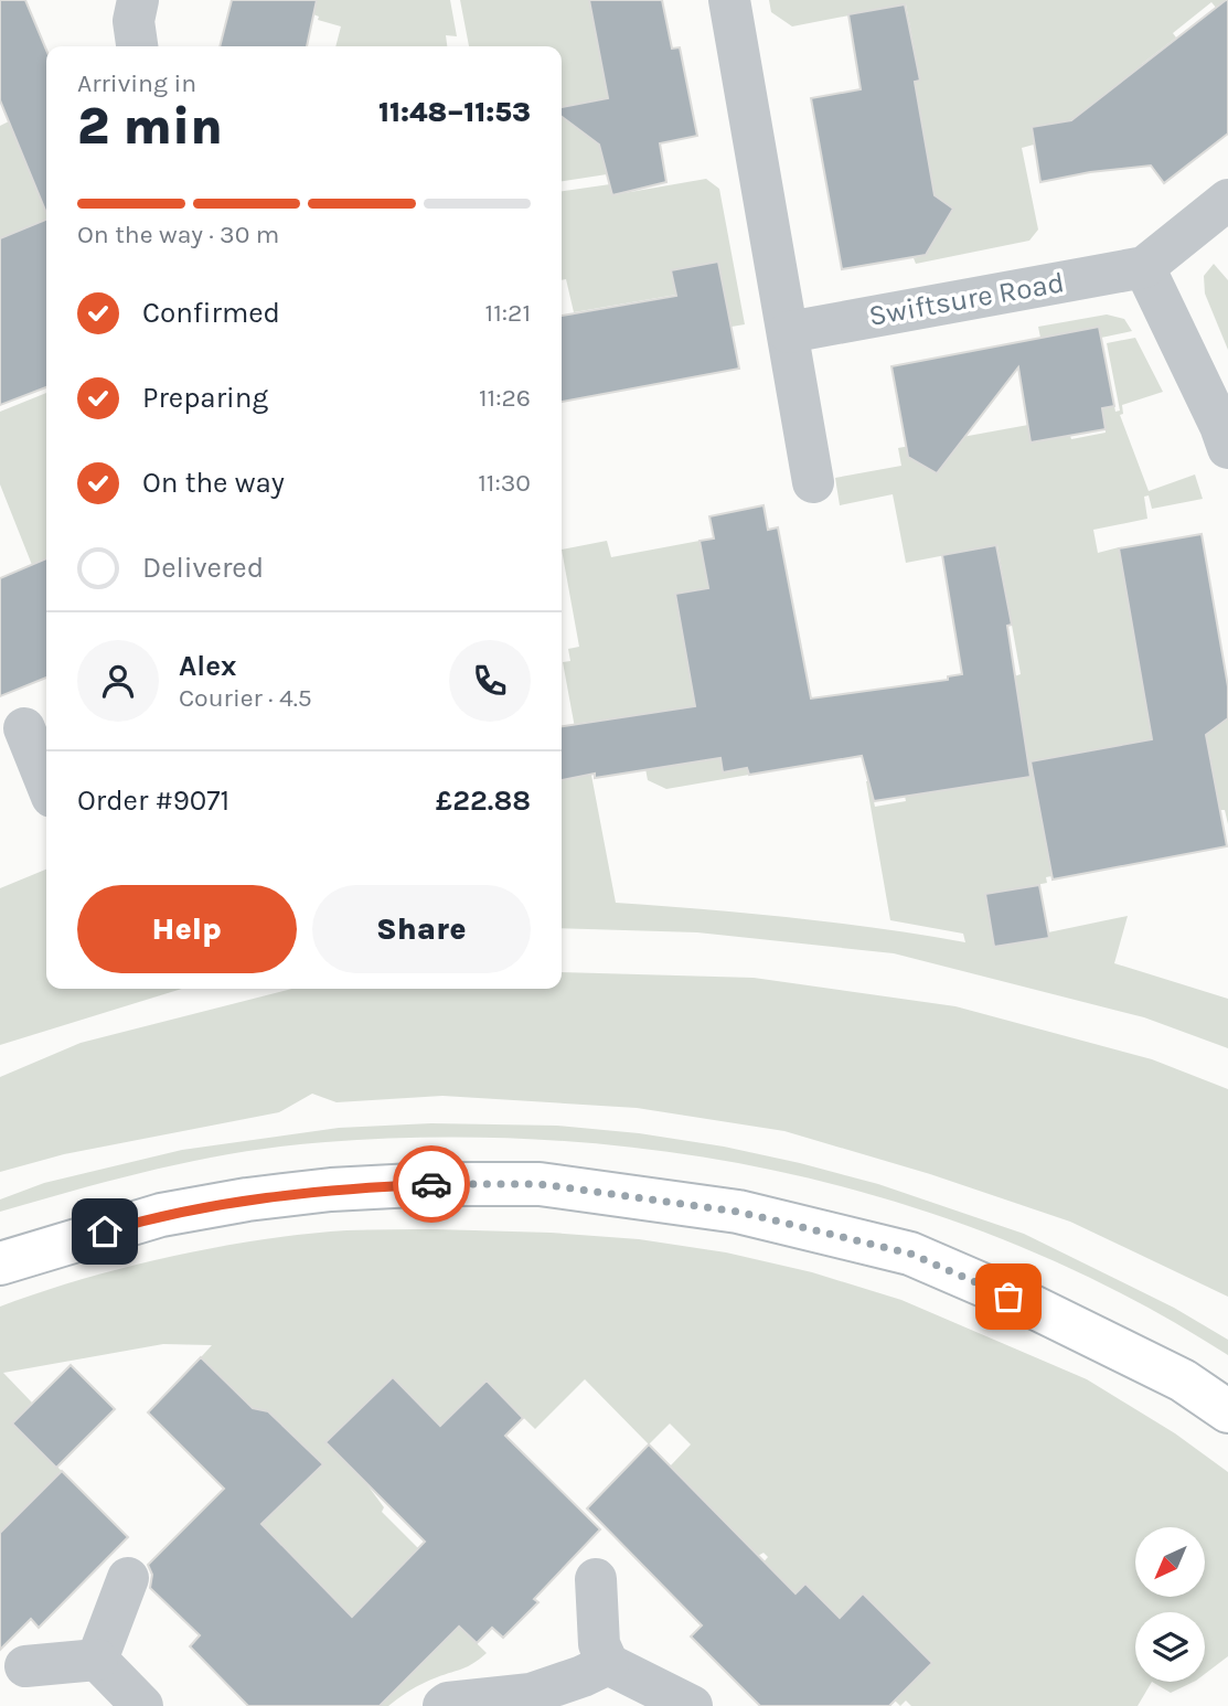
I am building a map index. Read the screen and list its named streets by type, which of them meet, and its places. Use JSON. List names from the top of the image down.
{
  "streets": {
    "street": ["Swiftsure Road"]
  },
  "north": "bottom left",
  "page": {
    "heading": ["2 min", "Arriving in", "11:48–11:53"],
    "panel": [
      "Alex",
      "Courier · 4.5",
      "Order #9071",
      "£22.88"
    ],
    "bar": "On the way · 30 m",
    "list": [
      ["Confirmed", "11:21"],
      ["Preparing", "11:26"],
      ["On the way", "11:30"],
      "Delivered"
    ],
    "buttons": ["Help", "Share"]
  }
}
